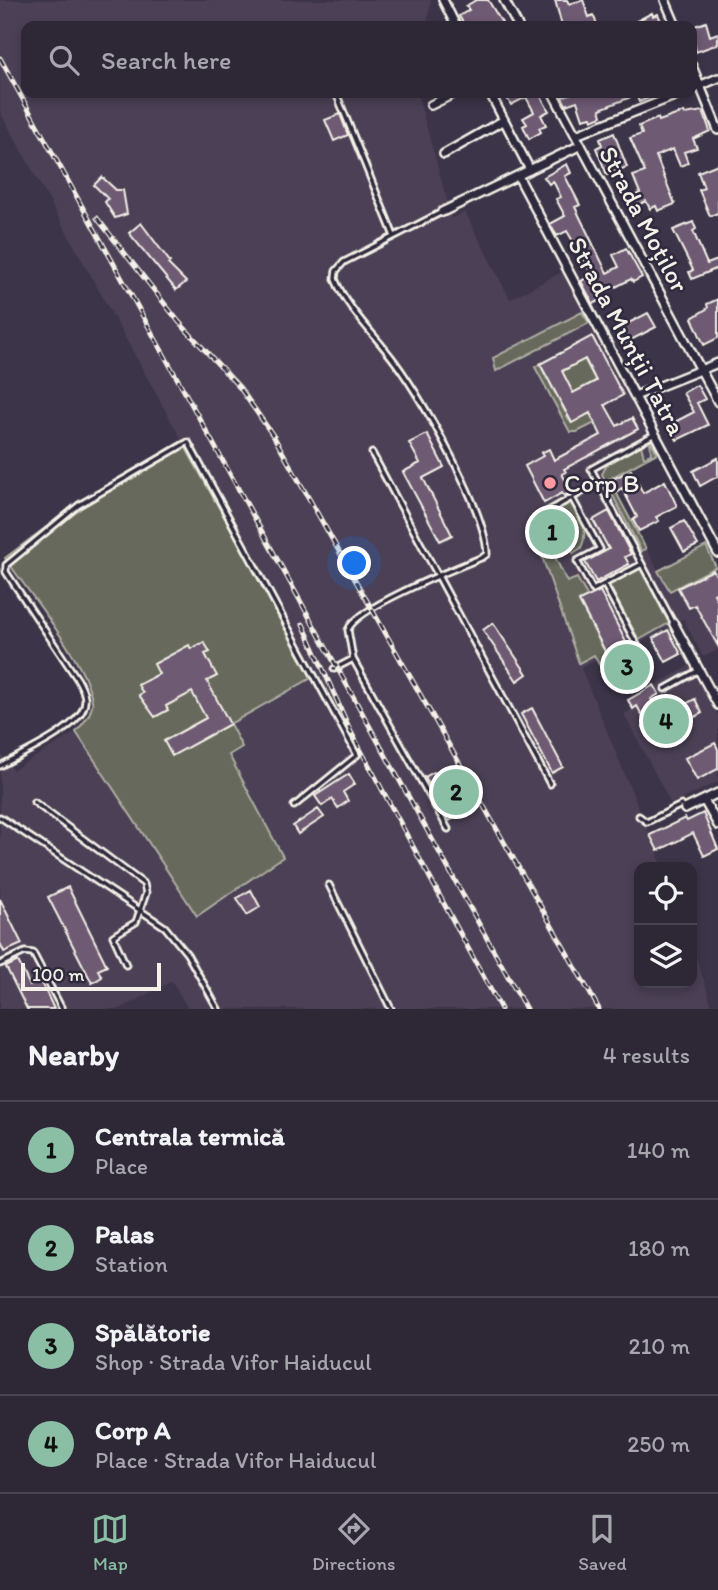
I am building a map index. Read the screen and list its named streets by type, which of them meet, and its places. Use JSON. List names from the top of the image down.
{
  "streets": {
    "street": ["Strada Moților", "Strada Munții Tatra"]
  },
  "places": ["Corp B"],
  "scale_bar": "100 m",
  "page": {
    "search": "Search here",
    "pins": [
      "1",
      "3",
      "4",
      "2"
    ],
    "scale": "100 m",
    "heading": ["Nearby", "4 results"],
    "list": [
      {
        "mark": "1",
        "name": "Centrala termică",
        "note": "Place",
        "value": "140 m"
      },
      {
        "mark": "2",
        "name": "Palas",
        "note": "Station",
        "value": "180 m"
      },
      {
        "mark": "3",
        "name": "Spălătorie",
        "note": "Shop · Strada Vifor Haiducul",
        "value": "210 m"
      },
      {
        "mark": "4",
        "name": "Corp A",
        "note": "Place · Strada Vifor Haiducul",
        "value": "250 m"
      }
    ],
    "nav": ["Map", "Directions", "Saved"]
  }
}
